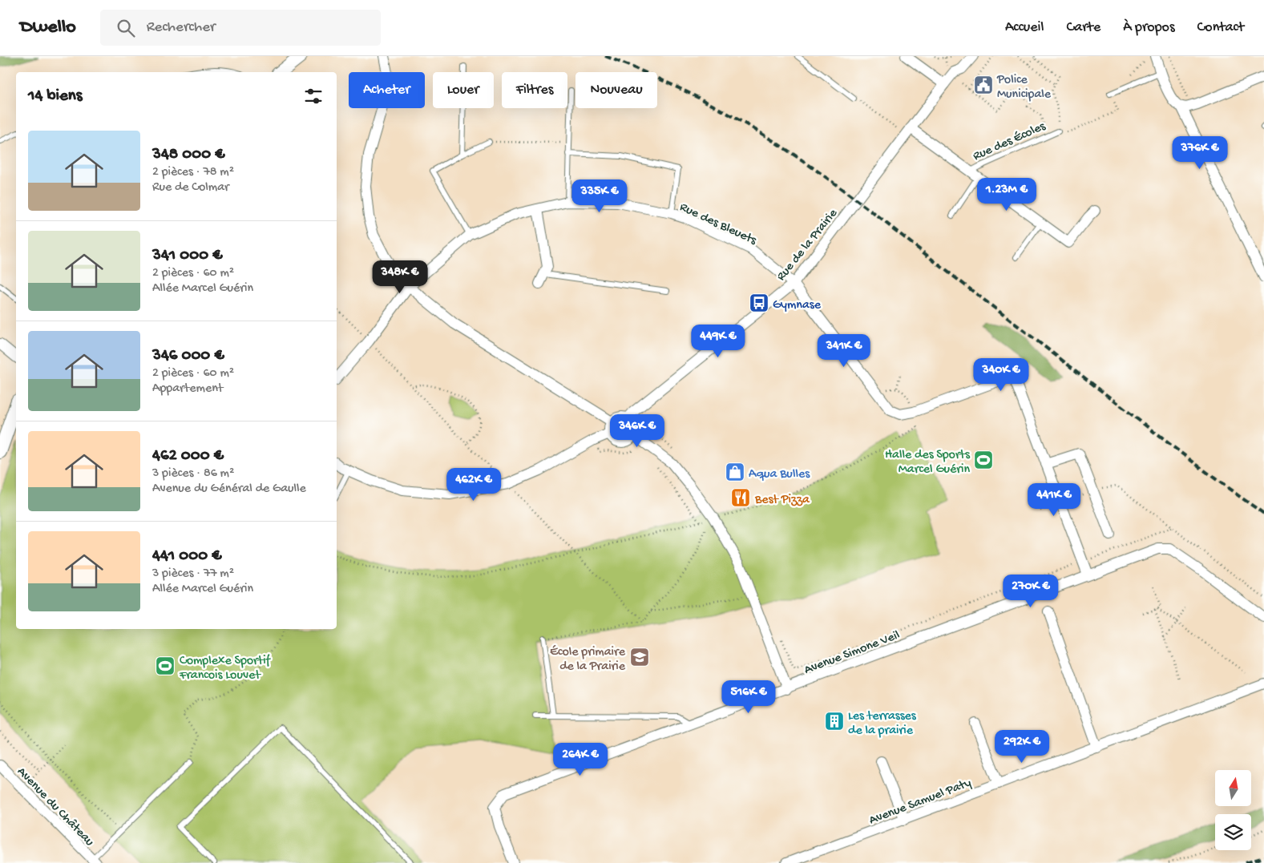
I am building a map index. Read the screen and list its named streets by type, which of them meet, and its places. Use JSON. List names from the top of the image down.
{
  "streets": {
    "street": [
      "Rue des Écoles",
      "Rue des Bleuets",
      "Rue de la Prairie",
      "Avenue Simone Veil",
      "Avenue Samuel Paty",
      "Avenue du Château"
    ]
  },
  "crossings": [
    ["Rue des Écoles", "Rue de la Prairie"],
    ["Rue des Bleuets", "Rue de la Prairie"]
  ],
  "places": {
    "public building": ["Police Municipale"],
    "bus stop": ["Gymnase"],
    "sports": ["Halle des Sports Marcel Guérin", "Complexe Sportif Francois Louvet"],
    "shop": ["Aqua Bulles"],
    "restaurant": ["Best Pizza"],
    "school or university": ["École primaire de la Prairie"],
    "building": ["Les terrasses de la prairie"]
  },
  "north": "top",
  "page": {
    "header": "Dwello",
    "search": "Rechercher",
    "nav": [
      "Accueil",
      "Carte",
      "À propos",
      "Contact"
    ],
    "chip": [
      "Acheter",
      "Louer",
      "Filtres",
      "Nouveau"
    ],
    "heading": "14 biens",
    "list": [
      {
        "name": "348 000 €",
        "note": "2 pièces · 78 m² · Rue de Colmar"
      },
      {
        "name": "341 000 €",
        "note": "2 pièces · 60 m² · Allée Marcel Guérin"
      },
      {
        "name": "346 000 €",
        "note": "2 pièces · 60 m² · Appartement"
      },
      {
        "name": "462 000 €",
        "note": "3 pièces · 86 m² · Avenue du Général de Gaulle"
      },
      {
        "name": "441 000 €",
        "note": "3 pièces · 77 m² · Allée Marcel Guérin"
      }
    ],
    "price": [
      "376K €",
      "1.23M €",
      "335K €",
      "348K €",
      "449K €",
      "341K €",
      "340K €",
      "346K €",
      "462K €",
      "441K €",
      "270K €",
      "516K €",
      "292K €",
      "264K €"
    ]
  }
}
